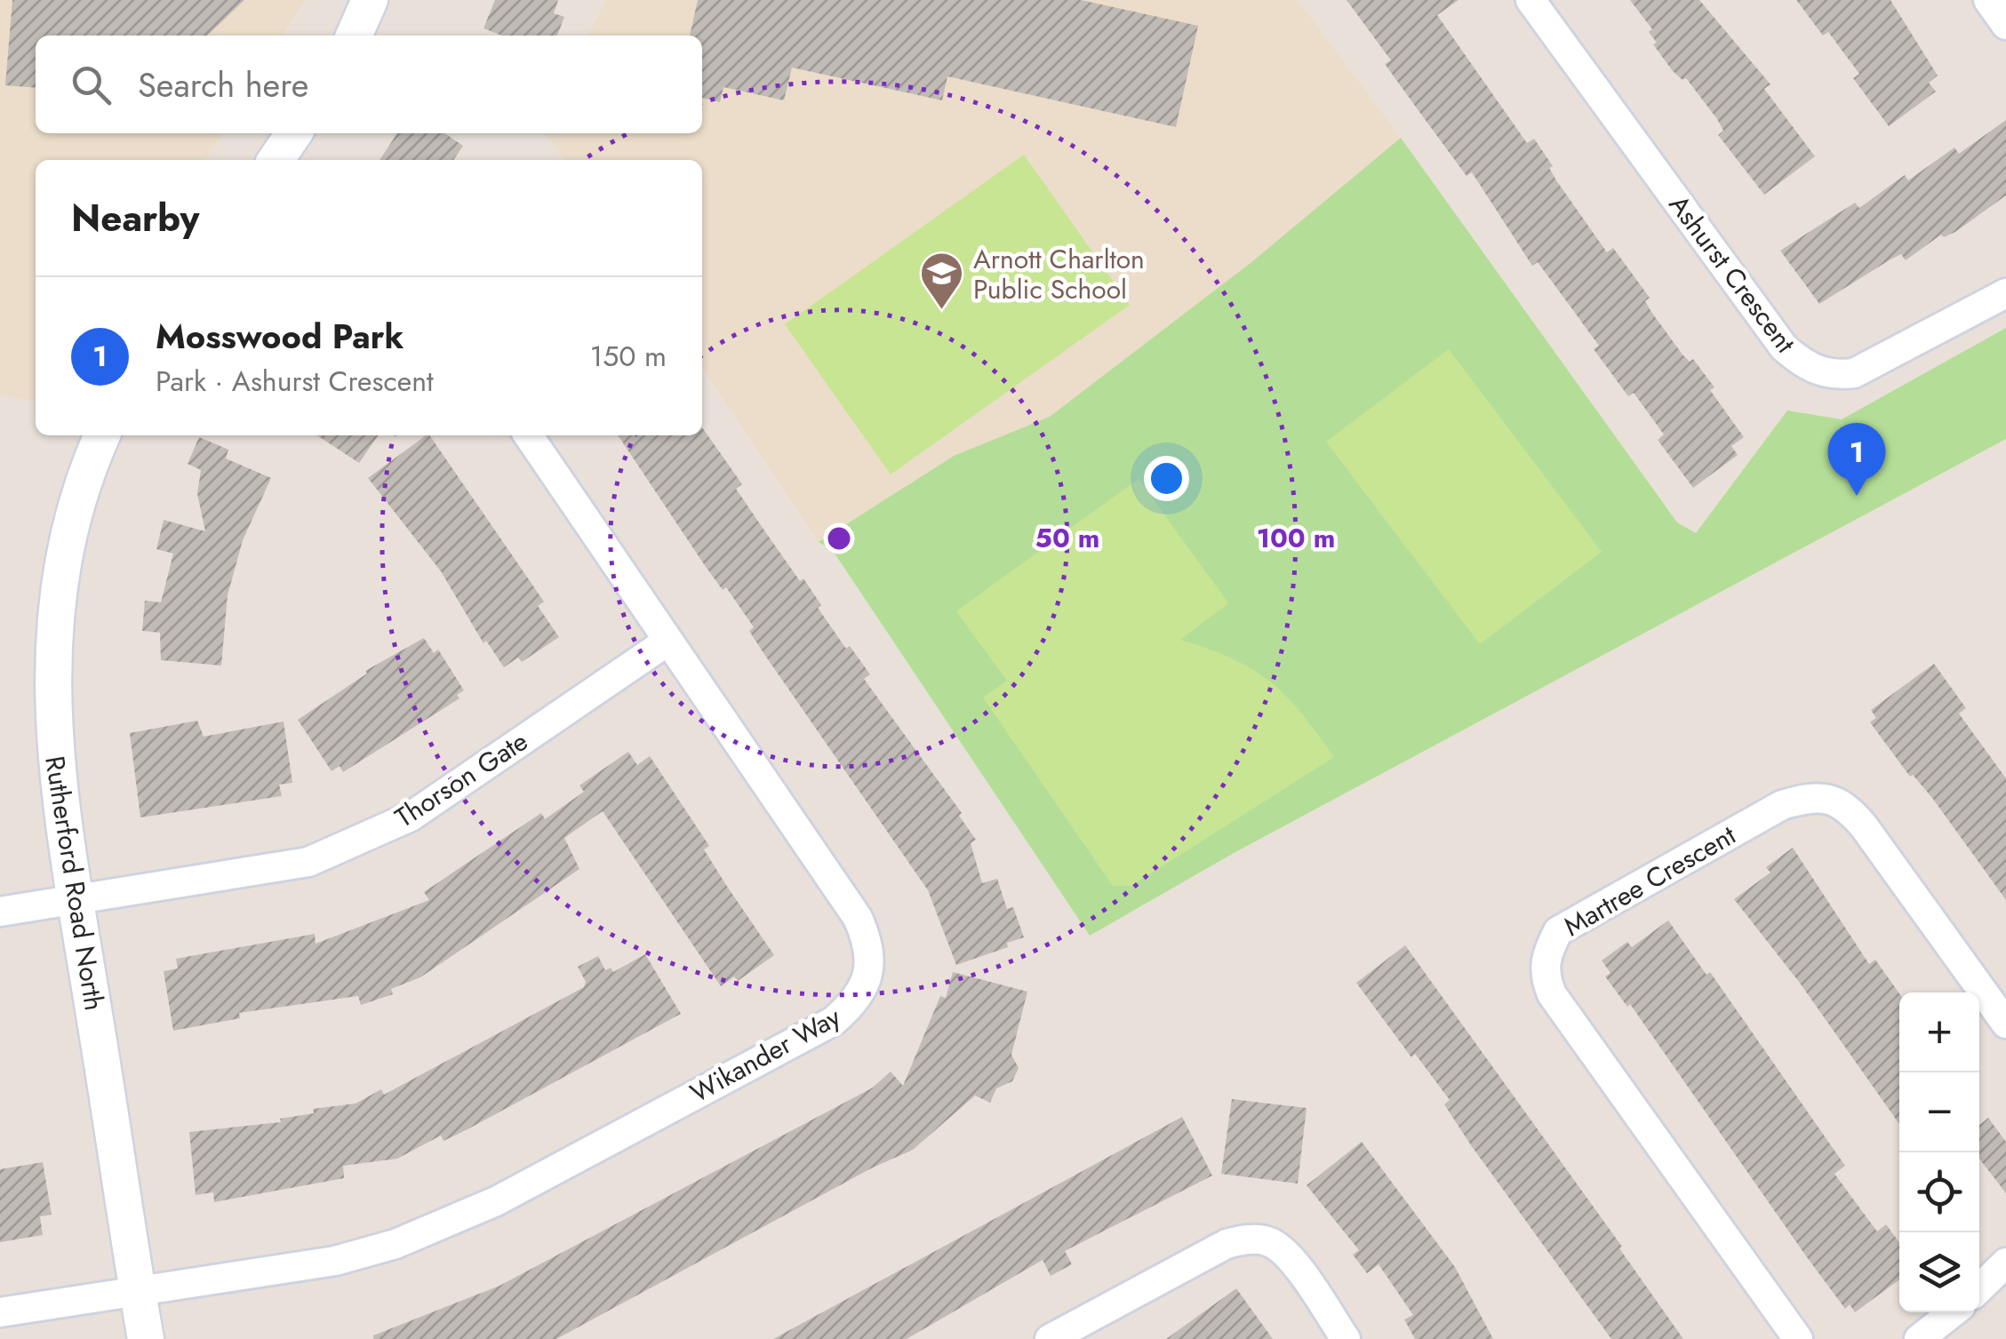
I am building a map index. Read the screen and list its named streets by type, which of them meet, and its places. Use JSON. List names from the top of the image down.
{
  "streets": {
    "street": [
      "Ashurst Crescent",
      "Thorson Gate",
      "Martree Crescent",
      "Rutherford Road North",
      "Wikander Way"
    ]
  },
  "crossings": [
    ["Thorson Gate", "Rutherford Road North"],
    ["Thorson Gate", "Wikander Way"],
    ["Rutherford Road North", "Wikander Way"]
  ],
  "places": {
    "school or university": ["Arnott Charlton Public School"]
  },
  "page": {
    "search": "Search here",
    "heading": "Nearby",
    "list": [
      {
        "mark": "1",
        "name": "Mosswood Park",
        "note": "Park · Ashurst Crescent",
        "value": "150 m"
      }
    ],
    "pins": "1",
    "map_buttons": ["+", "−"]
  },
  "rings": ["50 m", "100 m"]
}
